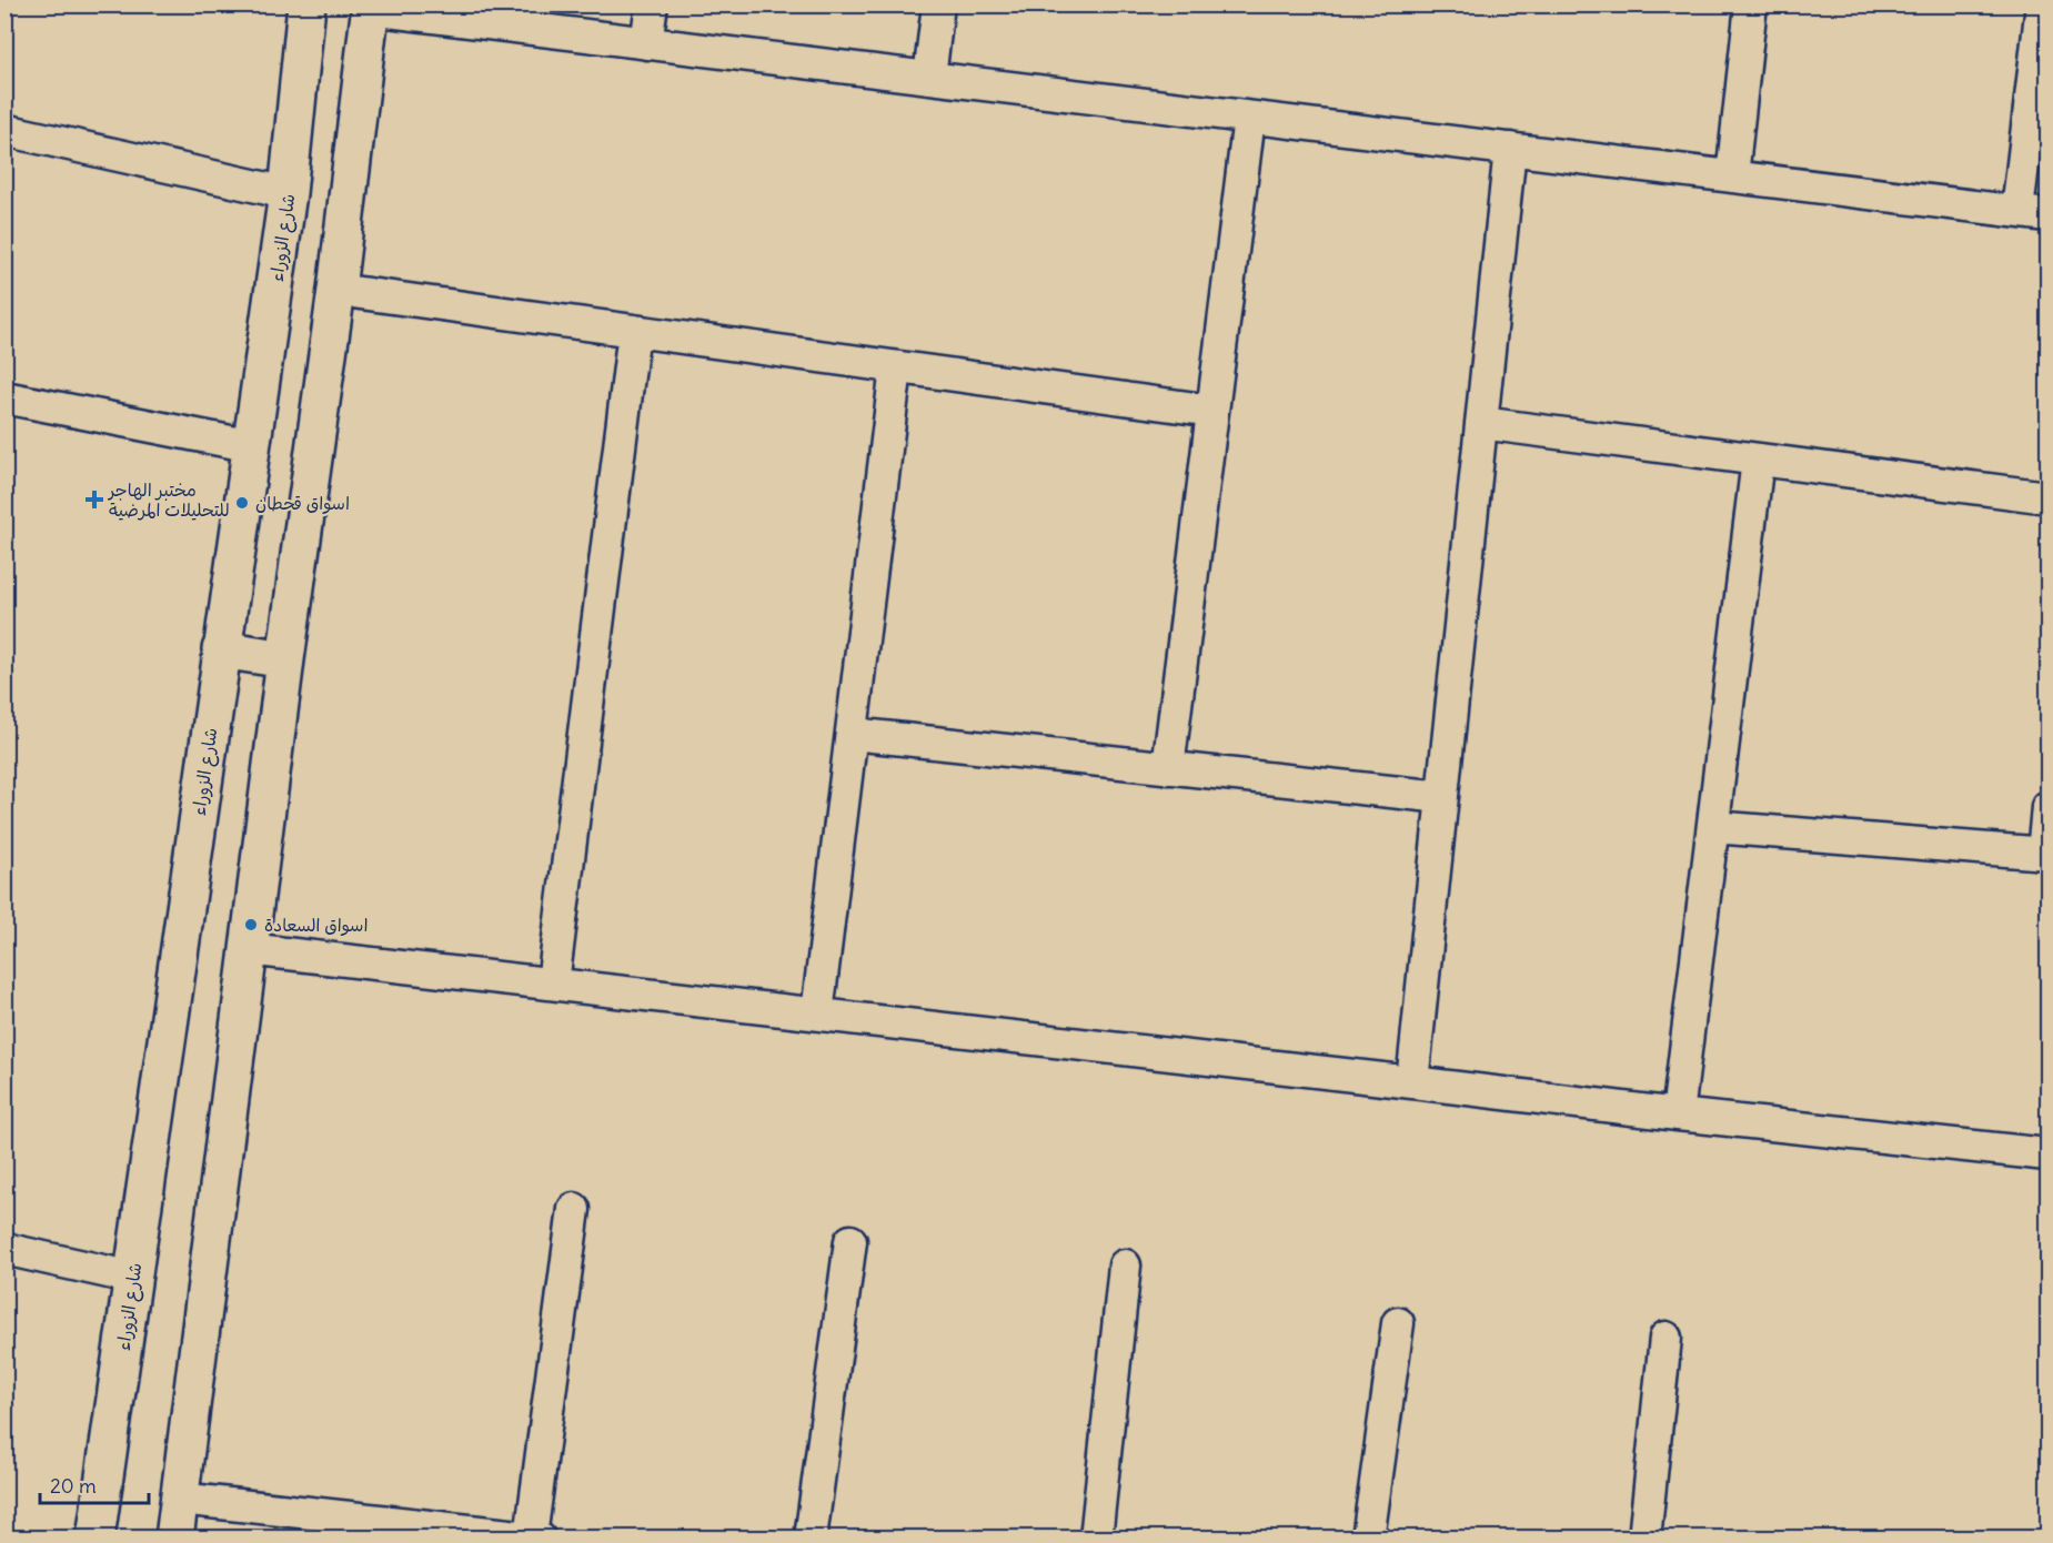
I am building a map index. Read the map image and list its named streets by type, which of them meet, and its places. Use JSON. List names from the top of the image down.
{
  "streets": {
    "street": ["شارع الزوراء"]
  },
  "places": {
    "health": ["مختبر الهاجر للتحليلات المرضية"],
    "other": ["اسواق قحطان", "اسواق السعادة"]
  },
  "scale_bar": "20 m"
}
